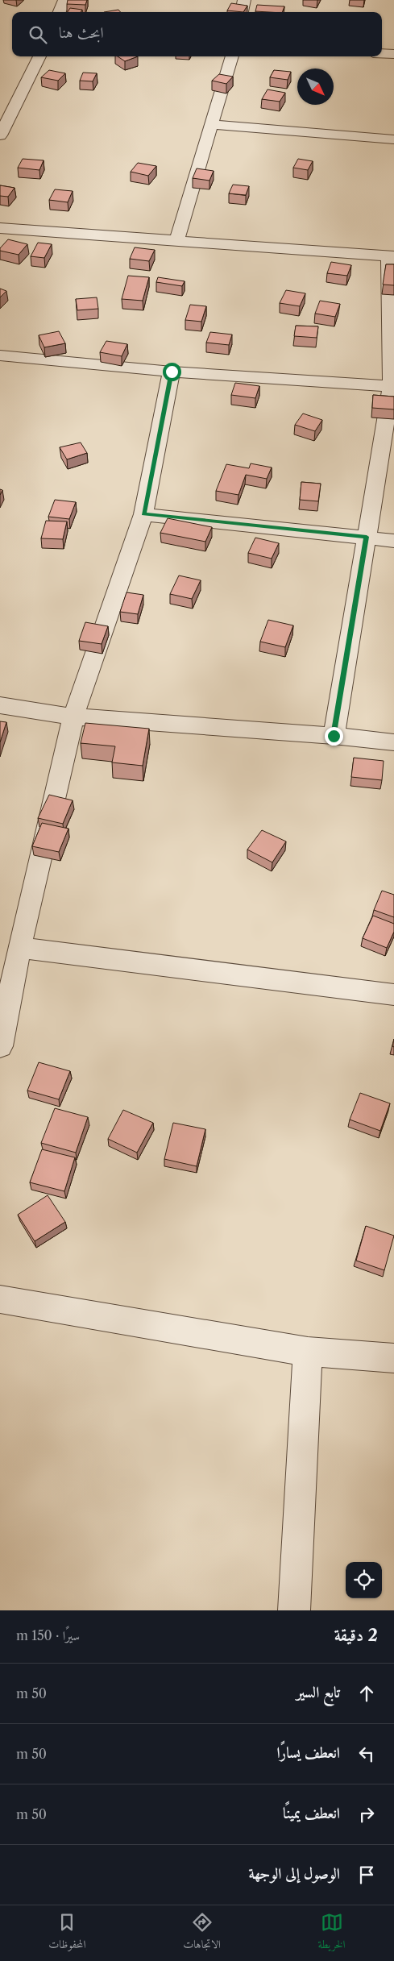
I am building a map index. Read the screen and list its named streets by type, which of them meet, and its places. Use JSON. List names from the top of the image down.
{
  "north": "bottom right",
  "page": {
    "search": "ابحث هنا",
    "heading": ["2 دقيقة", "سيرًا · 150 m"],
    "list": [
      ["تابع السير", "50 m"],
      ["انعطف يسارًا", "50 m"],
      ["انعطف يمينًا", "50 m"],
      "الوصول إلى الوجهة"
    ],
    "nav": ["الخريطة", "الاتجاهات", "المحفوظات"]
  }
}
